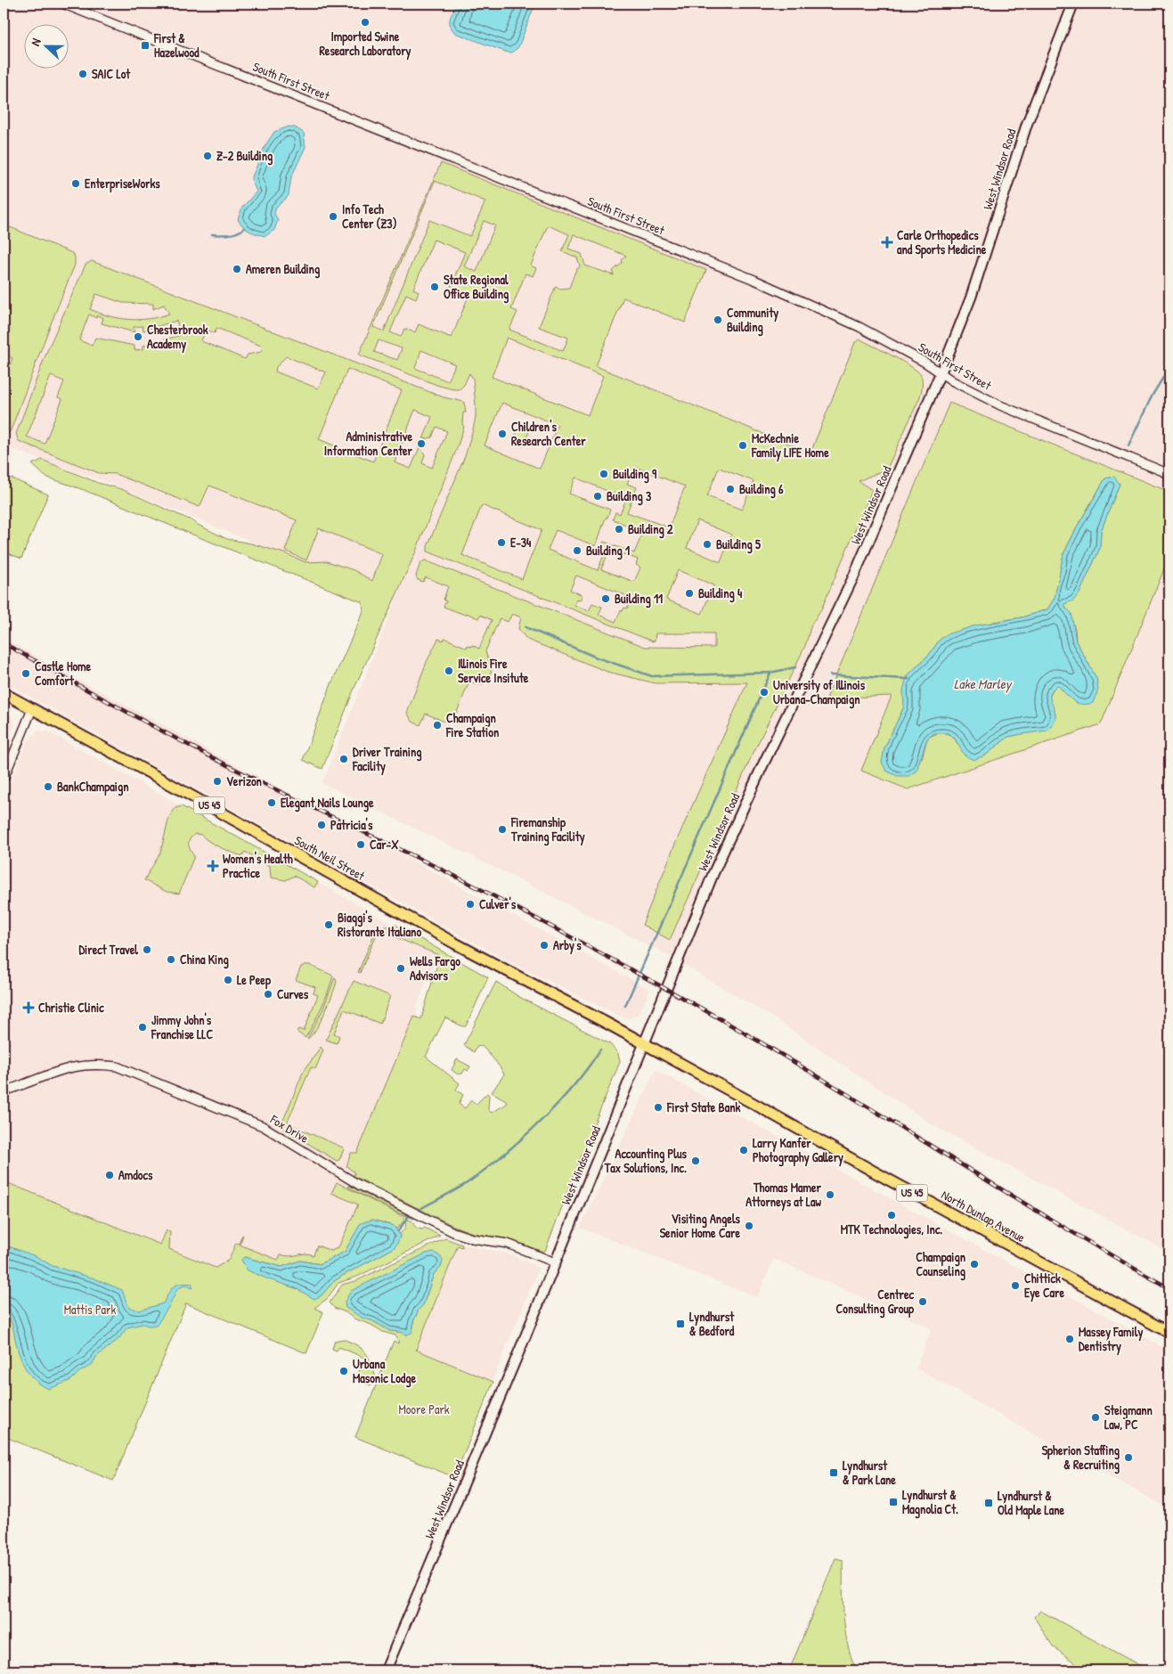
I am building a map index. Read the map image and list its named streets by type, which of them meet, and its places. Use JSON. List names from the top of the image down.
{
  "streets": {
    "main road": [
      "West Windsor Road",
      "US 45",
      "South Neil Street",
      "North Dunlap Avenue"
    ],
    "street": ["South First Street", "Fox Drive"]
  },
  "crossings": [
    ["South First Street", "West Windsor Road"],
    ["West Windsor Road", "South Neil Street"],
    ["West Windsor Road", "Fox Drive"],
    ["West Windsor Road", "North Dunlap Avenue"],
    ["South Neil Street", "North Dunlap Avenue"]
  ],
  "water": ["Lake Marley"],
  "parks": ["Mattis Park", "Moore Park"],
  "places": {
    "other": [
      "Imported Swine Research Laboratory",
      "SAIC Lot",
      "Z-2 Building",
      "EnterpriseWorks",
      "Info Tech Center (Z3)",
      "Ameren Building",
      "State Regional Office Building",
      "Community Building",
      "Chesterbrook Academy",
      "Children's Research Center",
      "Administrative Information Center",
      "McKechnie Family LIFE Home",
      "Building 9",
      "Building 6",
      "Building 3",
      "Building 2",
      "E-34",
      "Building 5",
      "Building 1",
      "Building 4",
      "Building 11",
      "Illinois Fire Service Insitute",
      "Castle Home Comfort",
      "University of Illinois Urbana-Champaign",
      "Champaign Fire Station",
      "Driver Training Facility",
      "Verizon",
      "BankChampaign",
      "Elegant Nails Lounge",
      "Patricia's",
      "Firemanship Training Facility",
      "Car-X",
      "Culver's",
      "Biaggi's Ristorante Italiano",
      "Arby's",
      "Direct Travel",
      "China King",
      "Wells Fargo Advisors",
      "Le Peep",
      "Curves",
      "Jimmy John's Franchise LLC",
      "First State Bank",
      "Larry Kanfer Photography Gallery",
      "Accounting Plus Tax Solutions, Inc.",
      "Amdocs",
      "Thomas Mamer Attorneys at Law",
      "MTK Technologies, Inc.",
      "Visiting Angels Senior Home Care",
      "Champaign Counseling",
      "Chittick Eye Care",
      "Centrec Consulting Group",
      "Massey Family Dentistry",
      "Urbana Masonic Lodge",
      "Steigmann Law, PC",
      "Spherion Staffing & Recruiting"
    ],
    "transit": [
      "First & Hazelwood",
      "Lyndhurst & Bedford",
      "Lyndhurst & Park Lane",
      "Lyndhurst & Magnolia Ct.",
      "Lyndhurst & Old Maple Lane"
    ],
    "health": ["Carle Orthopedics and Sports Medicine", "Women's Health Practice", "Christie Clinic"]
  },
  "north": "left"
}
